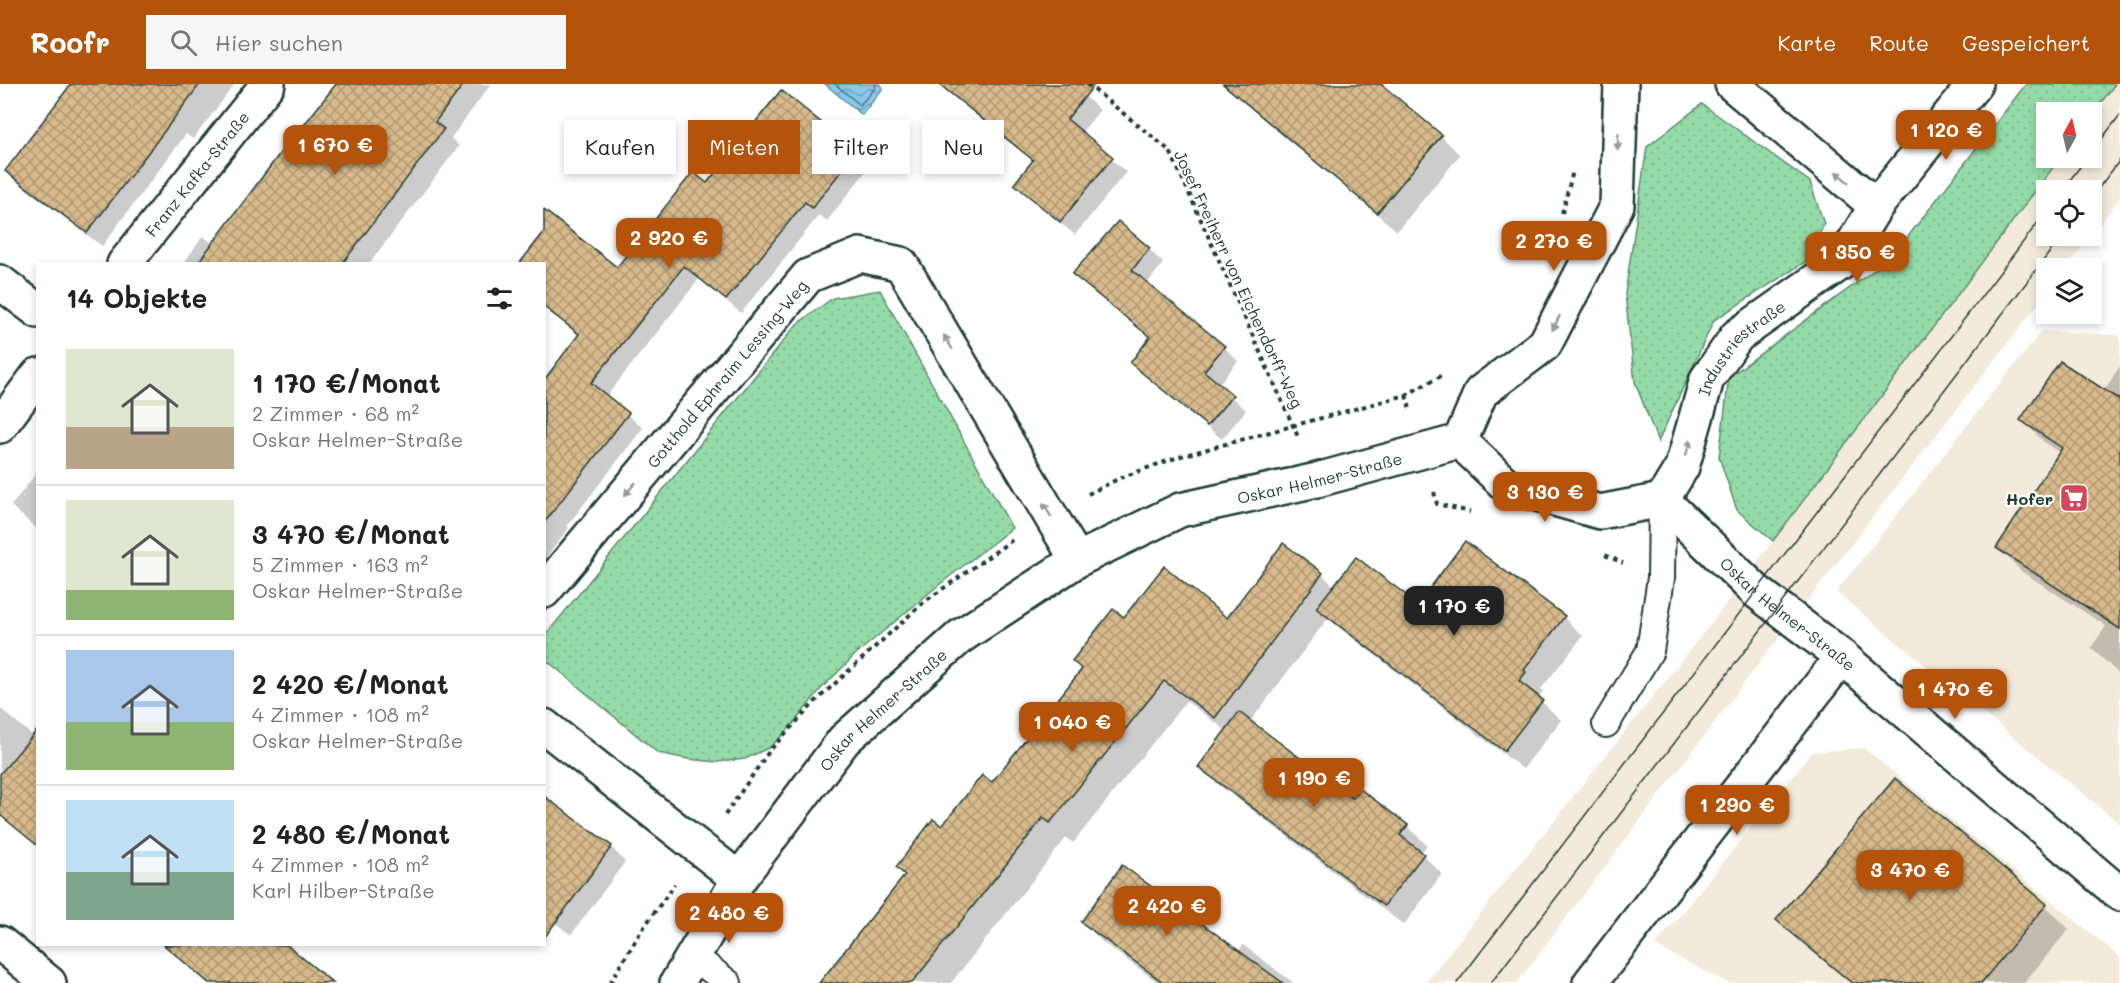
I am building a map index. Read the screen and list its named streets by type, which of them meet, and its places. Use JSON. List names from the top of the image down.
{
  "streets": {
    "street": [
      "Franz Kafka-Straße",
      "Industriestraße",
      "Gotthold Ephraim Lessing-Weg",
      "Oskar Helmer-Straße"
    ],
    "path": ["Josef Freiherr von Eichendorff-Weg"]
  },
  "crossings": [
    ["Josef Freiherr von Eichendorff-Weg", "Oskar Helmer-Straße"],
    ["Industriestraße", "Oskar Helmer-Straße"],
    ["Gotthold Ephraim Lessing-Weg", "Oskar Helmer-Straße"]
  ],
  "places": {
    "supermarket": ["Hofer"]
  },
  "north": "top",
  "page": {
    "header": "Roofr",
    "search": "Hier suchen",
    "nav": ["Karte", "Route", "Gespeichert"],
    "price": [
      "1 120 €",
      "1 670 €",
      "2 920 €",
      "2 270 €",
      "1 350 €",
      "3 130 €",
      "1 170 €",
      "1 470 €",
      "1 040 €",
      "1 190 €",
      "1 290 €",
      "3 470 €",
      "2 420 €",
      "2 480 €"
    ],
    "chip": [
      "Kaufen",
      "Mieten",
      "Filter",
      "Neu"
    ],
    "heading": "14 Objekte",
    "list": [
      {
        "name": "1 170 €/Monat",
        "note": "2 Zimmer · 68 m² · Oskar Helmer-Straße"
      },
      {
        "name": "3 470 €/Monat",
        "note": "5 Zimmer · 163 m² · Oskar Helmer-Straße"
      },
      {
        "name": "2 420 €/Monat",
        "note": "4 Zimmer · 108 m² · Oskar Helmer-Straße"
      },
      {
        "name": "2 480 €/Monat",
        "note": "4 Zimmer · 108 m² · Karl Hilber-Straße"
      }
    ]
  }
}
